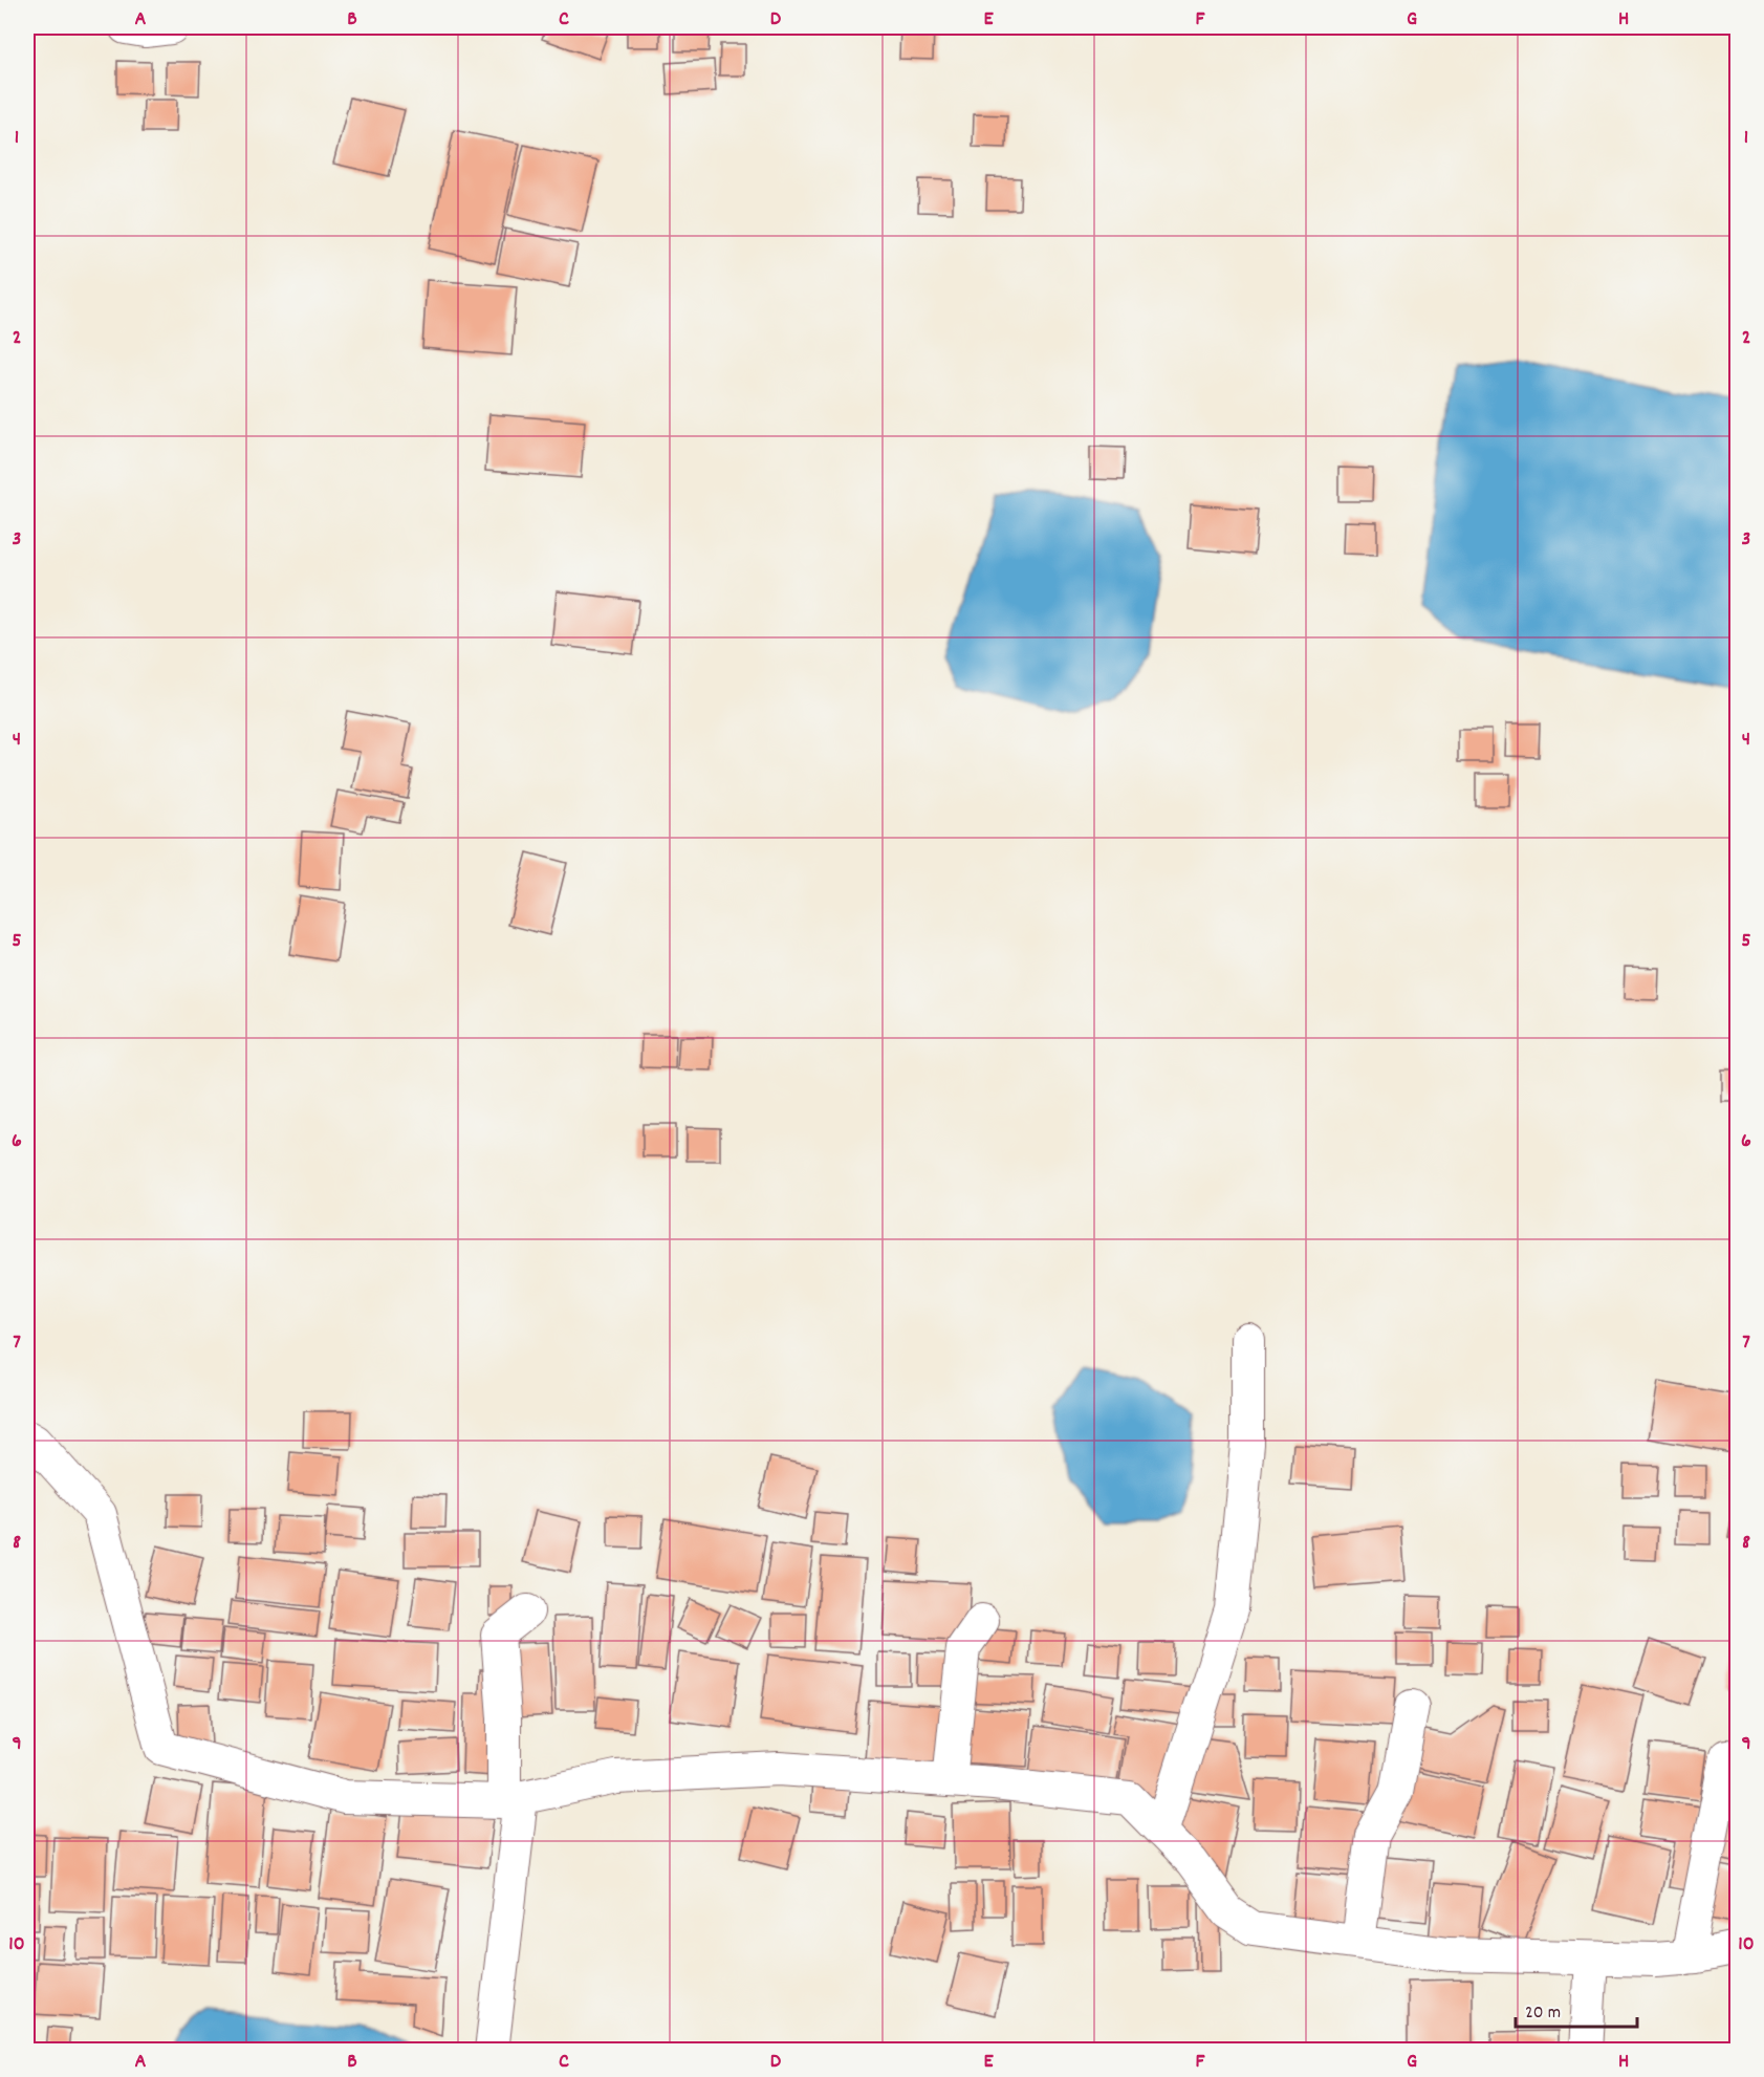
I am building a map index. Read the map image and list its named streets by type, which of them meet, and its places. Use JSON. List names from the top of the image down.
{
  "scale_bar": "20 m",
  "grid": {
    "columns": [
      "A",
      "B",
      "C",
      "D",
      "E",
      "F",
      "G",
      "H"
    ],
    "rows": [
      "1",
      "2",
      "3",
      "4",
      "5",
      "6",
      "7",
      "8",
      "9",
      "10"
    ]
  }
}
